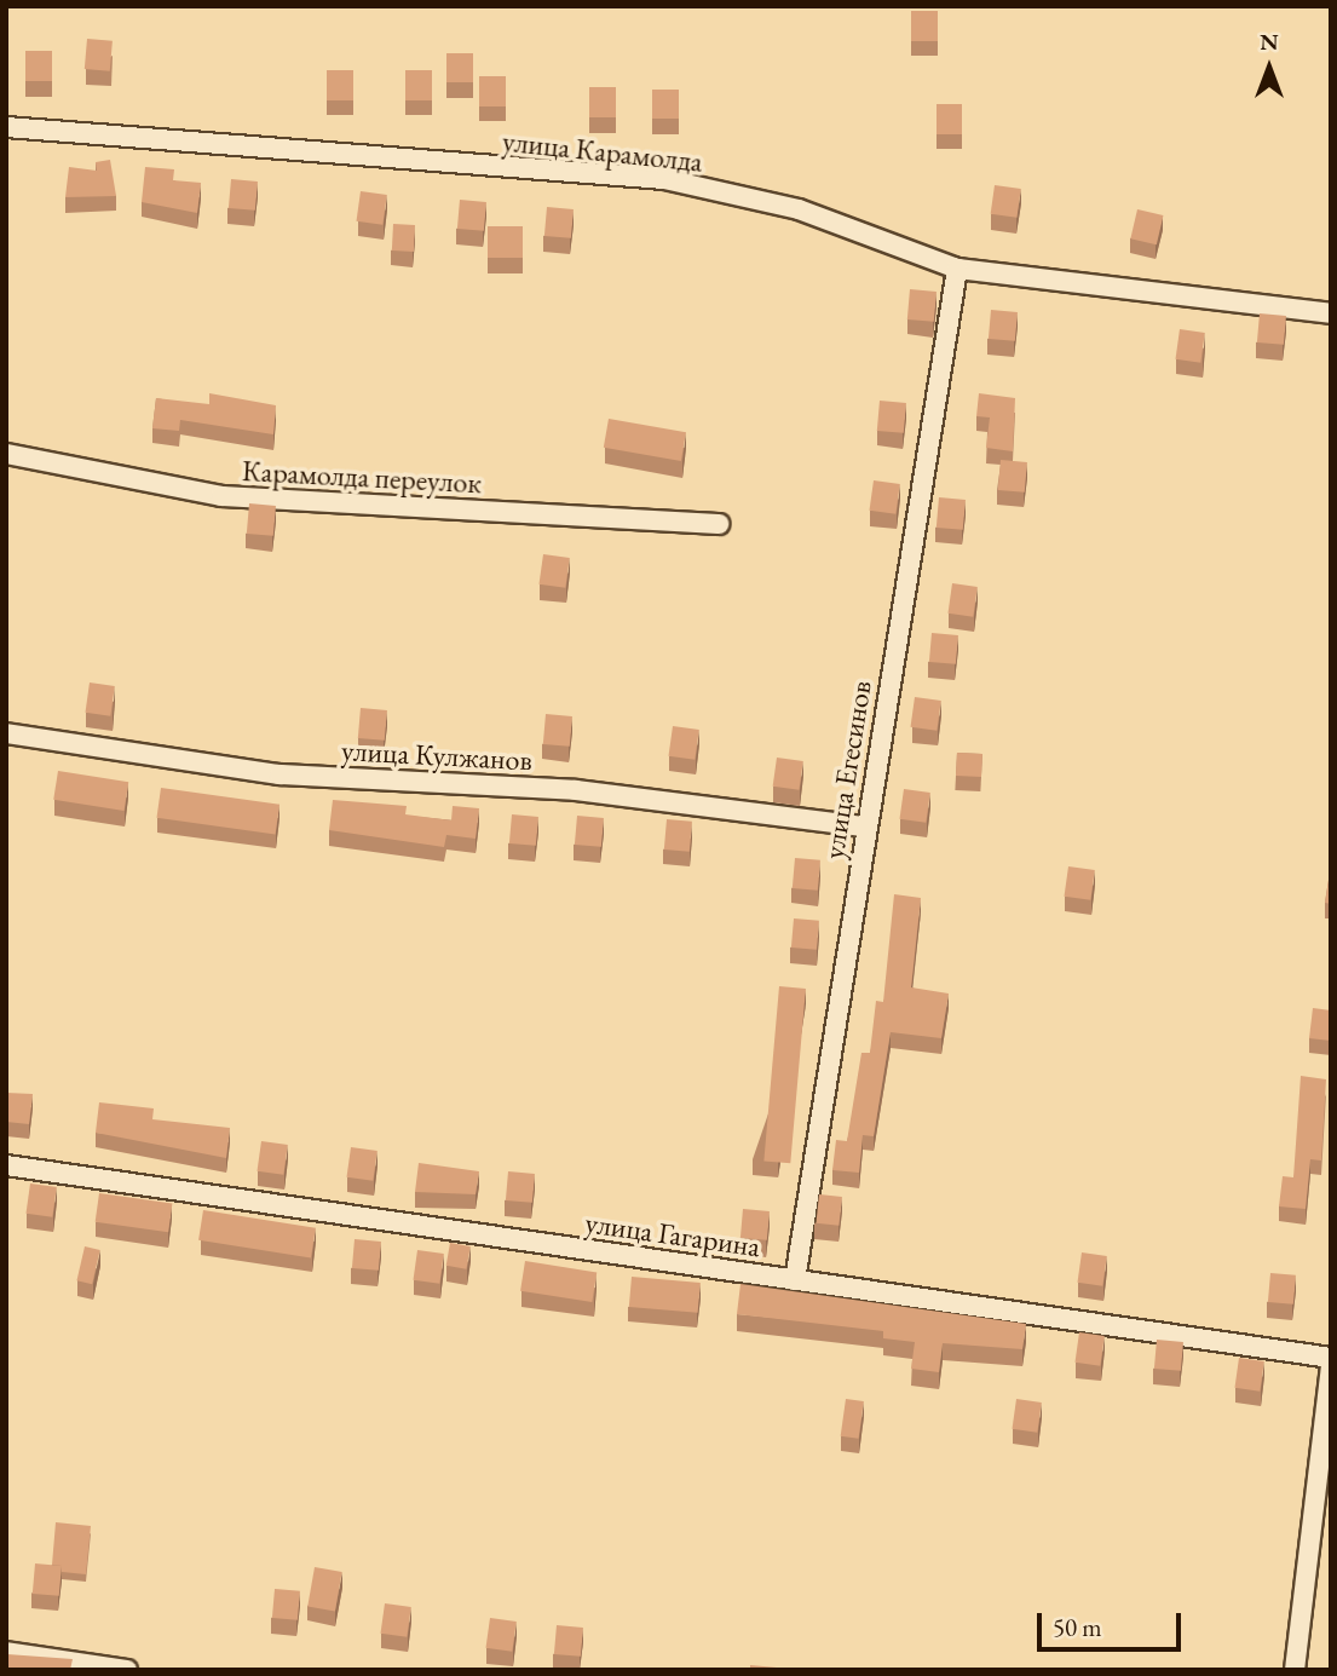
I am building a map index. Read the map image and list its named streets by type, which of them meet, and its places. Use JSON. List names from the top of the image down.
{
  "streets": {
    "street": [
      "улица Карамолда",
      "Карамолда переулок",
      "улица Кулжанов",
      "улица Егесинов",
      "улица Гагарина"
    ]
  },
  "crossings": [
    ["улица Карамолда", "улица Егесинов"],
    ["улица Кулжанов", "улица Егесинов"],
    ["улица Егесинов", "улица Гагарина"]
  ],
  "scale_bar": "50 m",
  "north": "top"
}
